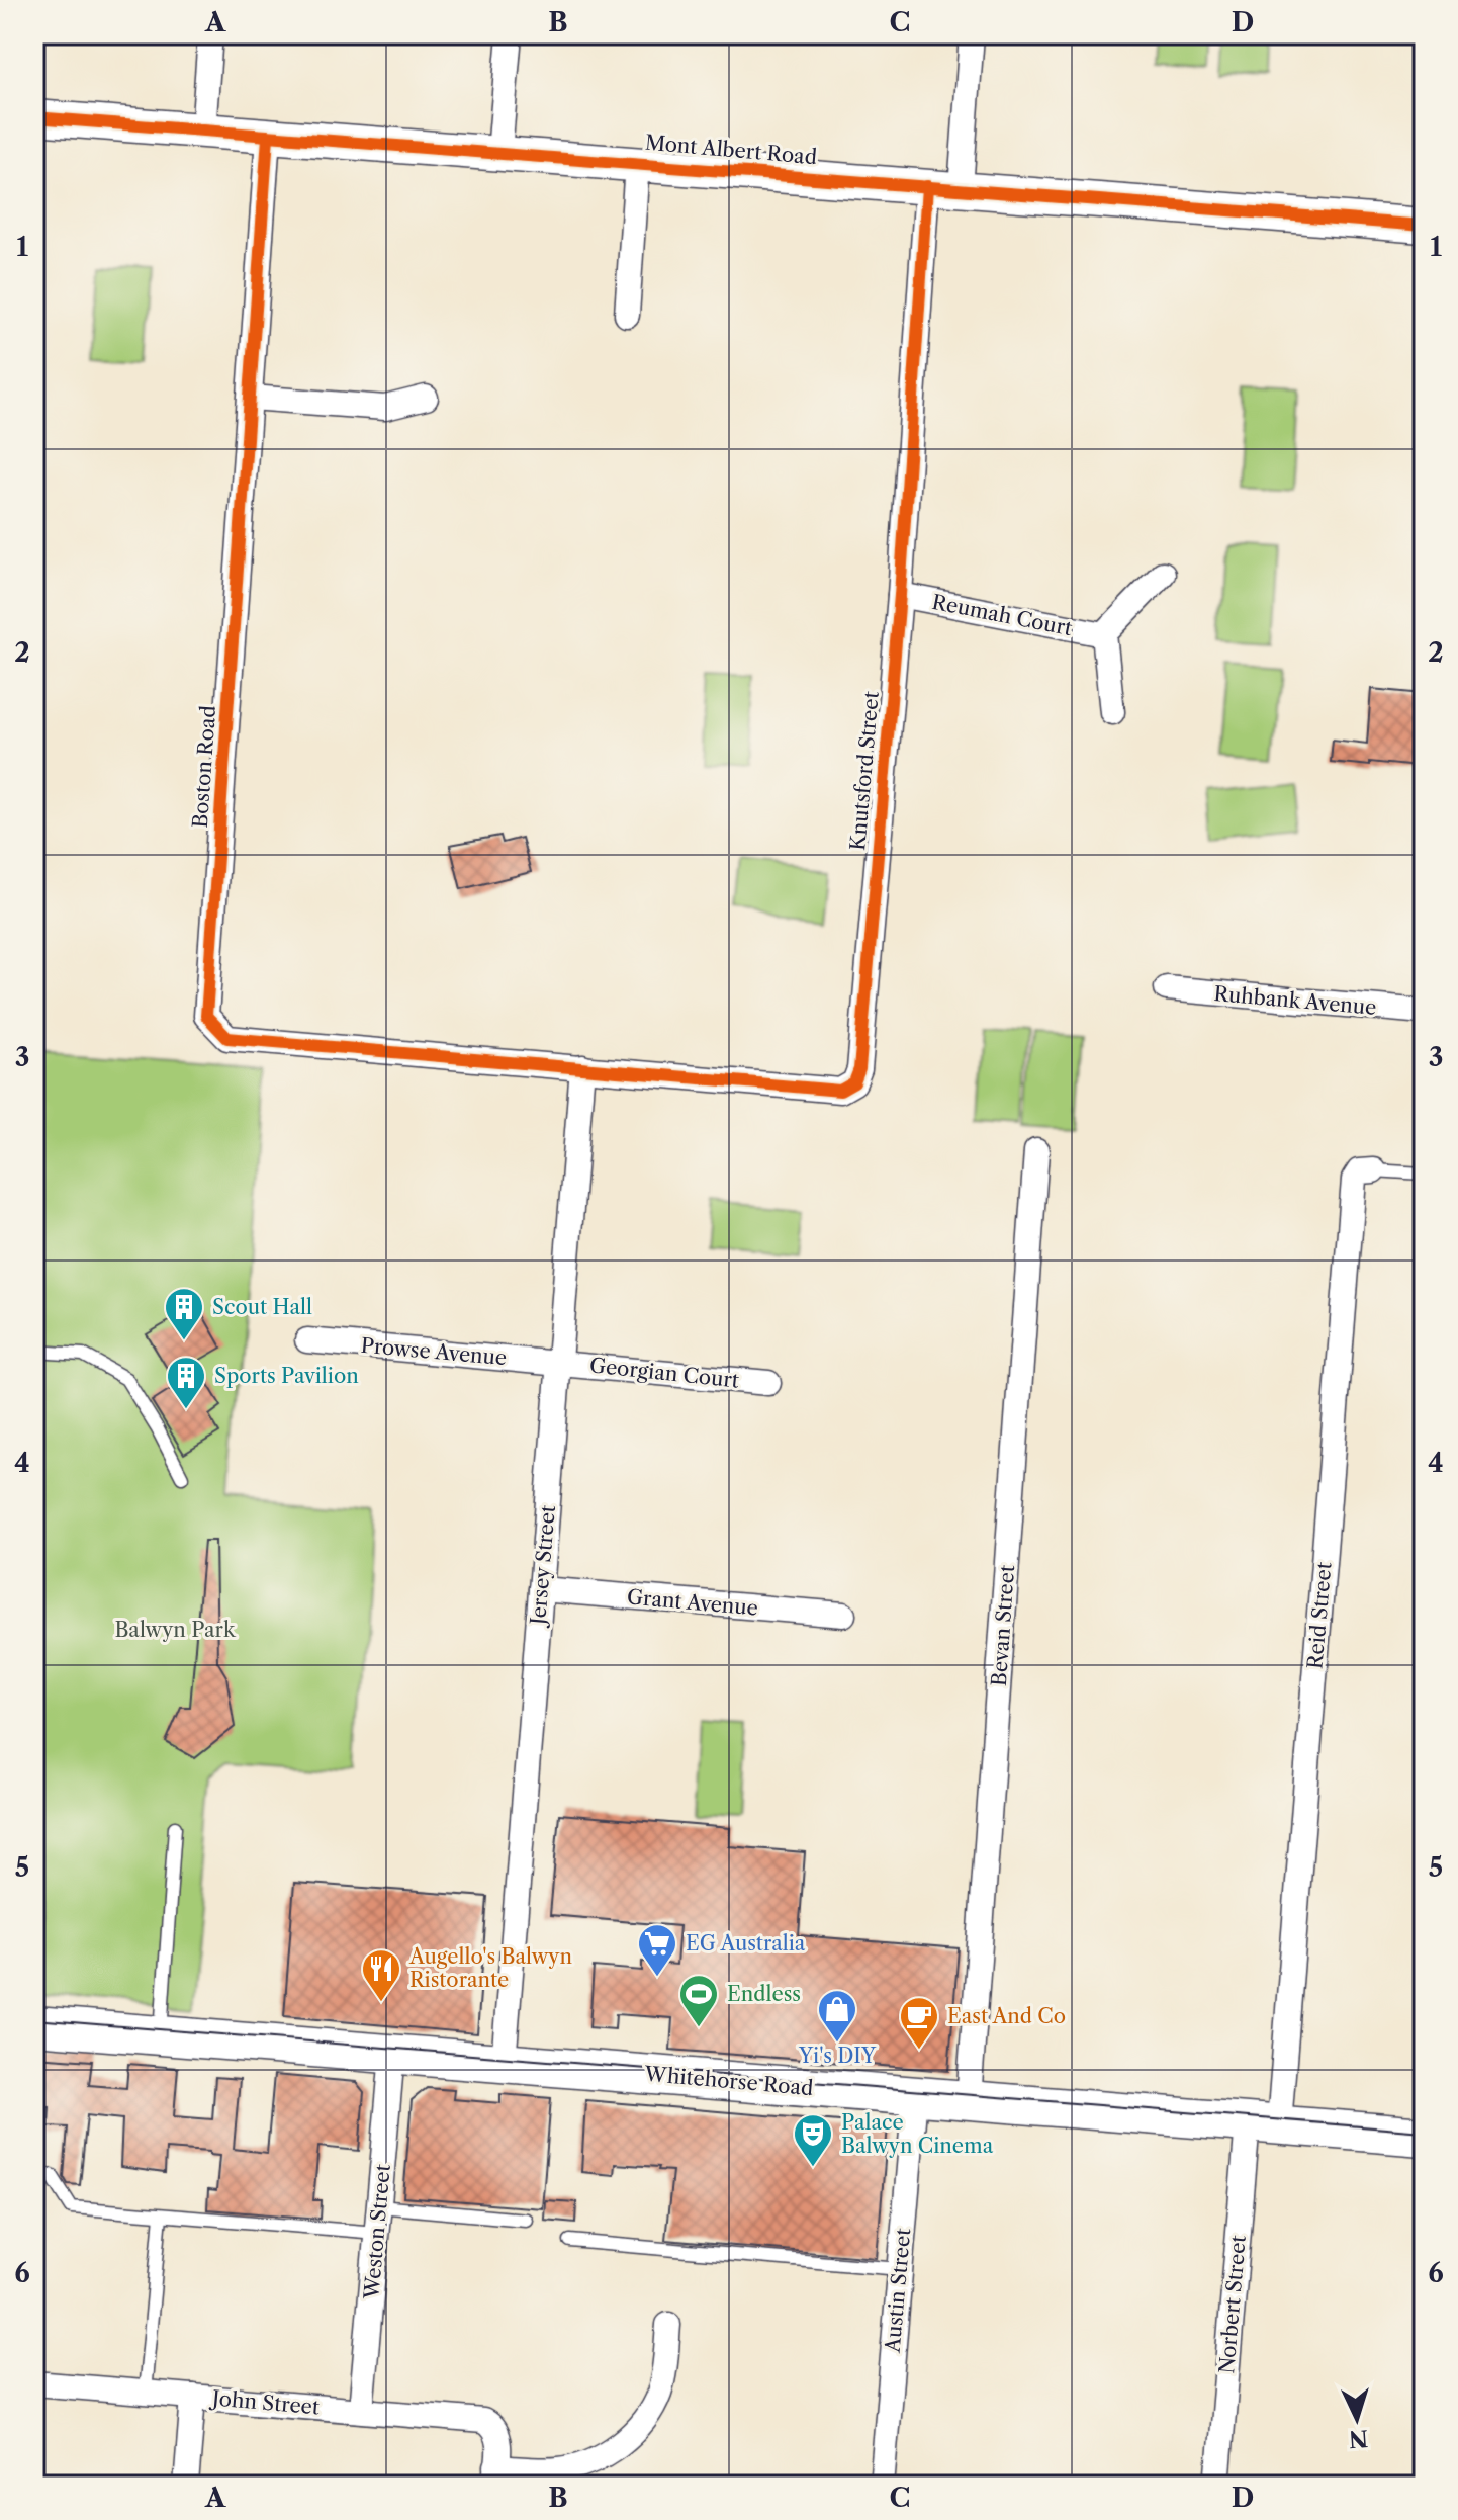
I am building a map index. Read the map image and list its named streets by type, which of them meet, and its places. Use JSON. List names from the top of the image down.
{
  "streets": {
    "main road": ["Mont Albert Road", "Whitehorse Road"],
    "street": [
      "Reumah Court",
      "Boston Road",
      "Knutsford Street",
      "Ruhbank Avenue",
      "Prowse Avenue",
      "Georgian Court",
      "Jersey Street",
      "Grant Avenue",
      "Reid Street",
      "Bevan Street",
      "Weston Street",
      "Austin Street",
      "Norbert Street",
      "John Street"
    ]
  },
  "crossings": [
    ["Mont Albert Road", "Boston Road"],
    ["Mont Albert Road", "Knutsford Street"],
    ["Reumah Court", "Knutsford Street"],
    ["Boston Road", "Knutsford Street"],
    ["Boston Road", "Jersey Street"],
    ["Knutsford Street", "Jersey Street"],
    ["Prowse Avenue", "Georgian Court"],
    ["Prowse Avenue", "Jersey Street"],
    ["Georgian Court", "Jersey Street"],
    ["Jersey Street", "Grant Avenue"],
    ["Jersey Street", "Whitehorse Road"],
    ["Reid Street", "Whitehorse Road"],
    ["Reid Street", "Norbert Street"],
    ["Bevan Street", "Whitehorse Road"],
    ["Whitehorse Road", "Weston Street"],
    ["Whitehorse Road", "Austin Street"],
    ["Whitehorse Road", "Norbert Street"],
    ["Weston Street", "John Street"]
  ],
  "parks": ["Balwyn Park"],
  "places": {
    "building": ["Scout Hall", "Sports Pavilion"],
    "supermarket": ["EG Australia"],
    "restaurant": ["Augello's Balwyn Ristorante"],
    "sports": ["Endless"],
    "shop": ["Yi's DIY"],
    "cafe": ["East And Co"],
    "theatre": ["Palace Balwyn Cinema"]
  },
  "north": "bottom",
  "grid": {
    "columns": [
      "A",
      "B",
      "C",
      "D"
    ],
    "rows": [
      "1",
      "2",
      "3",
      "4",
      "5",
      "6"
    ]
  }
}
